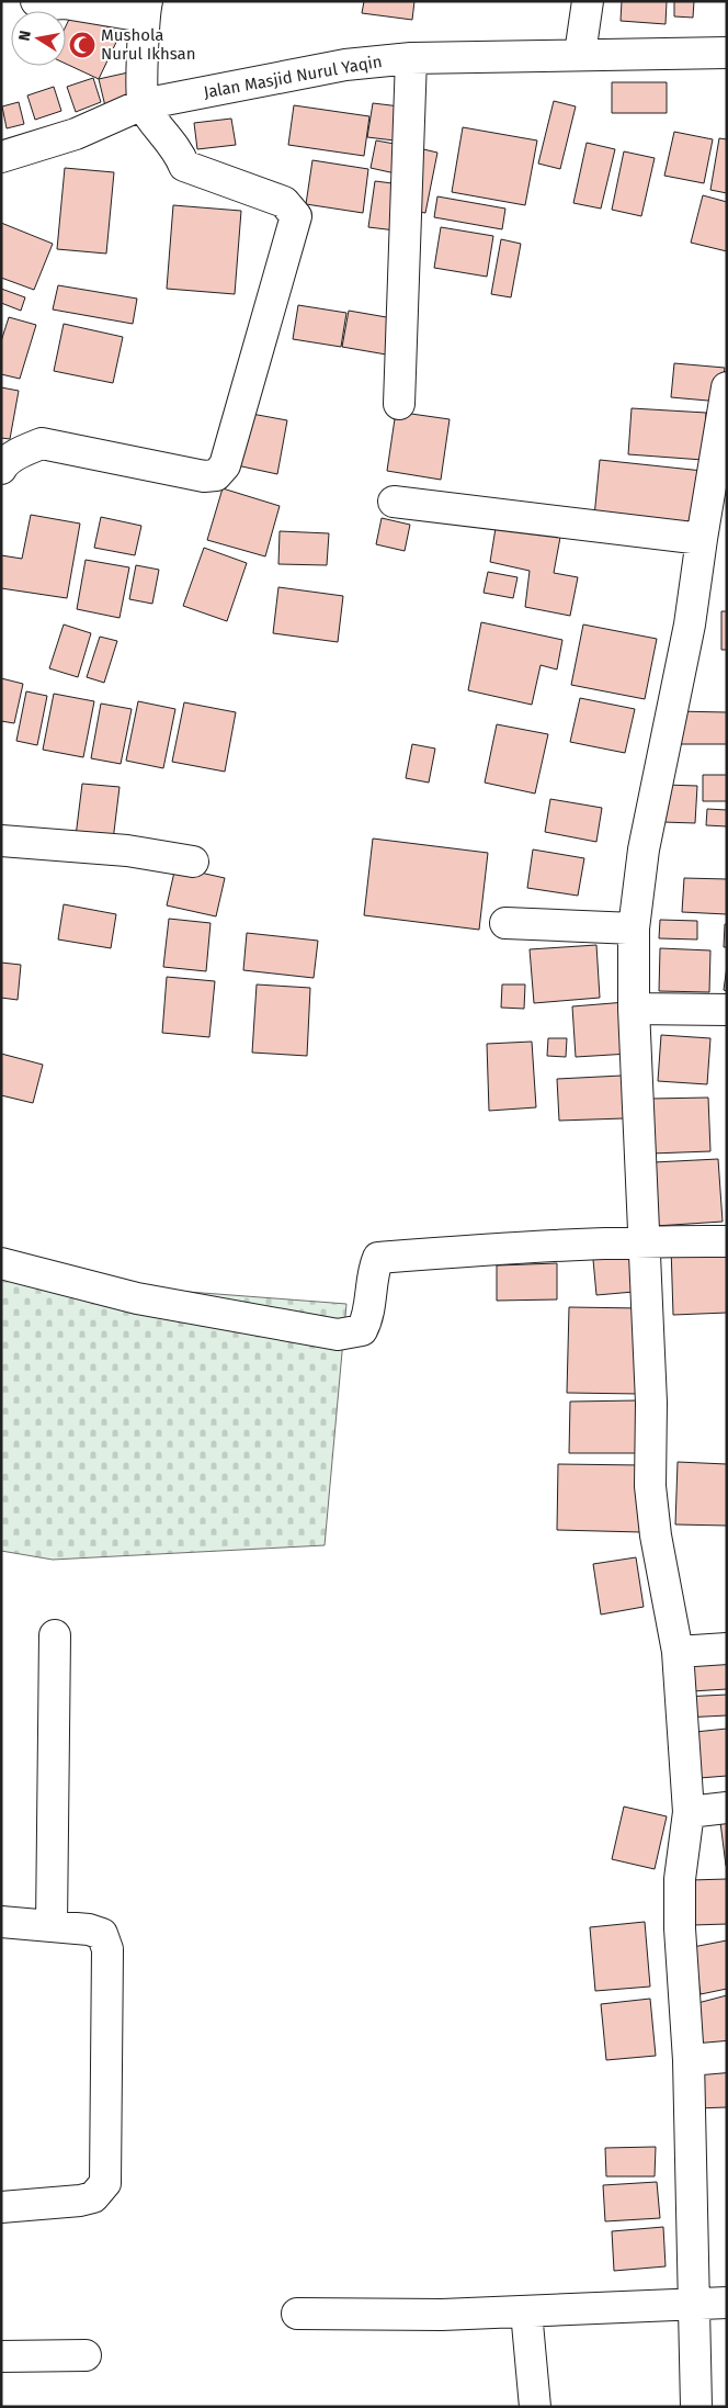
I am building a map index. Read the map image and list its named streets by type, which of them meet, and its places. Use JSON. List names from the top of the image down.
{
  "streets": {
    "street": ["Jalan Masjid Nurul Yaqin"]
  },
  "places": {
    "mosque": ["Mushola Nurul Ikhsan"]
  },
  "north": "left"
}
